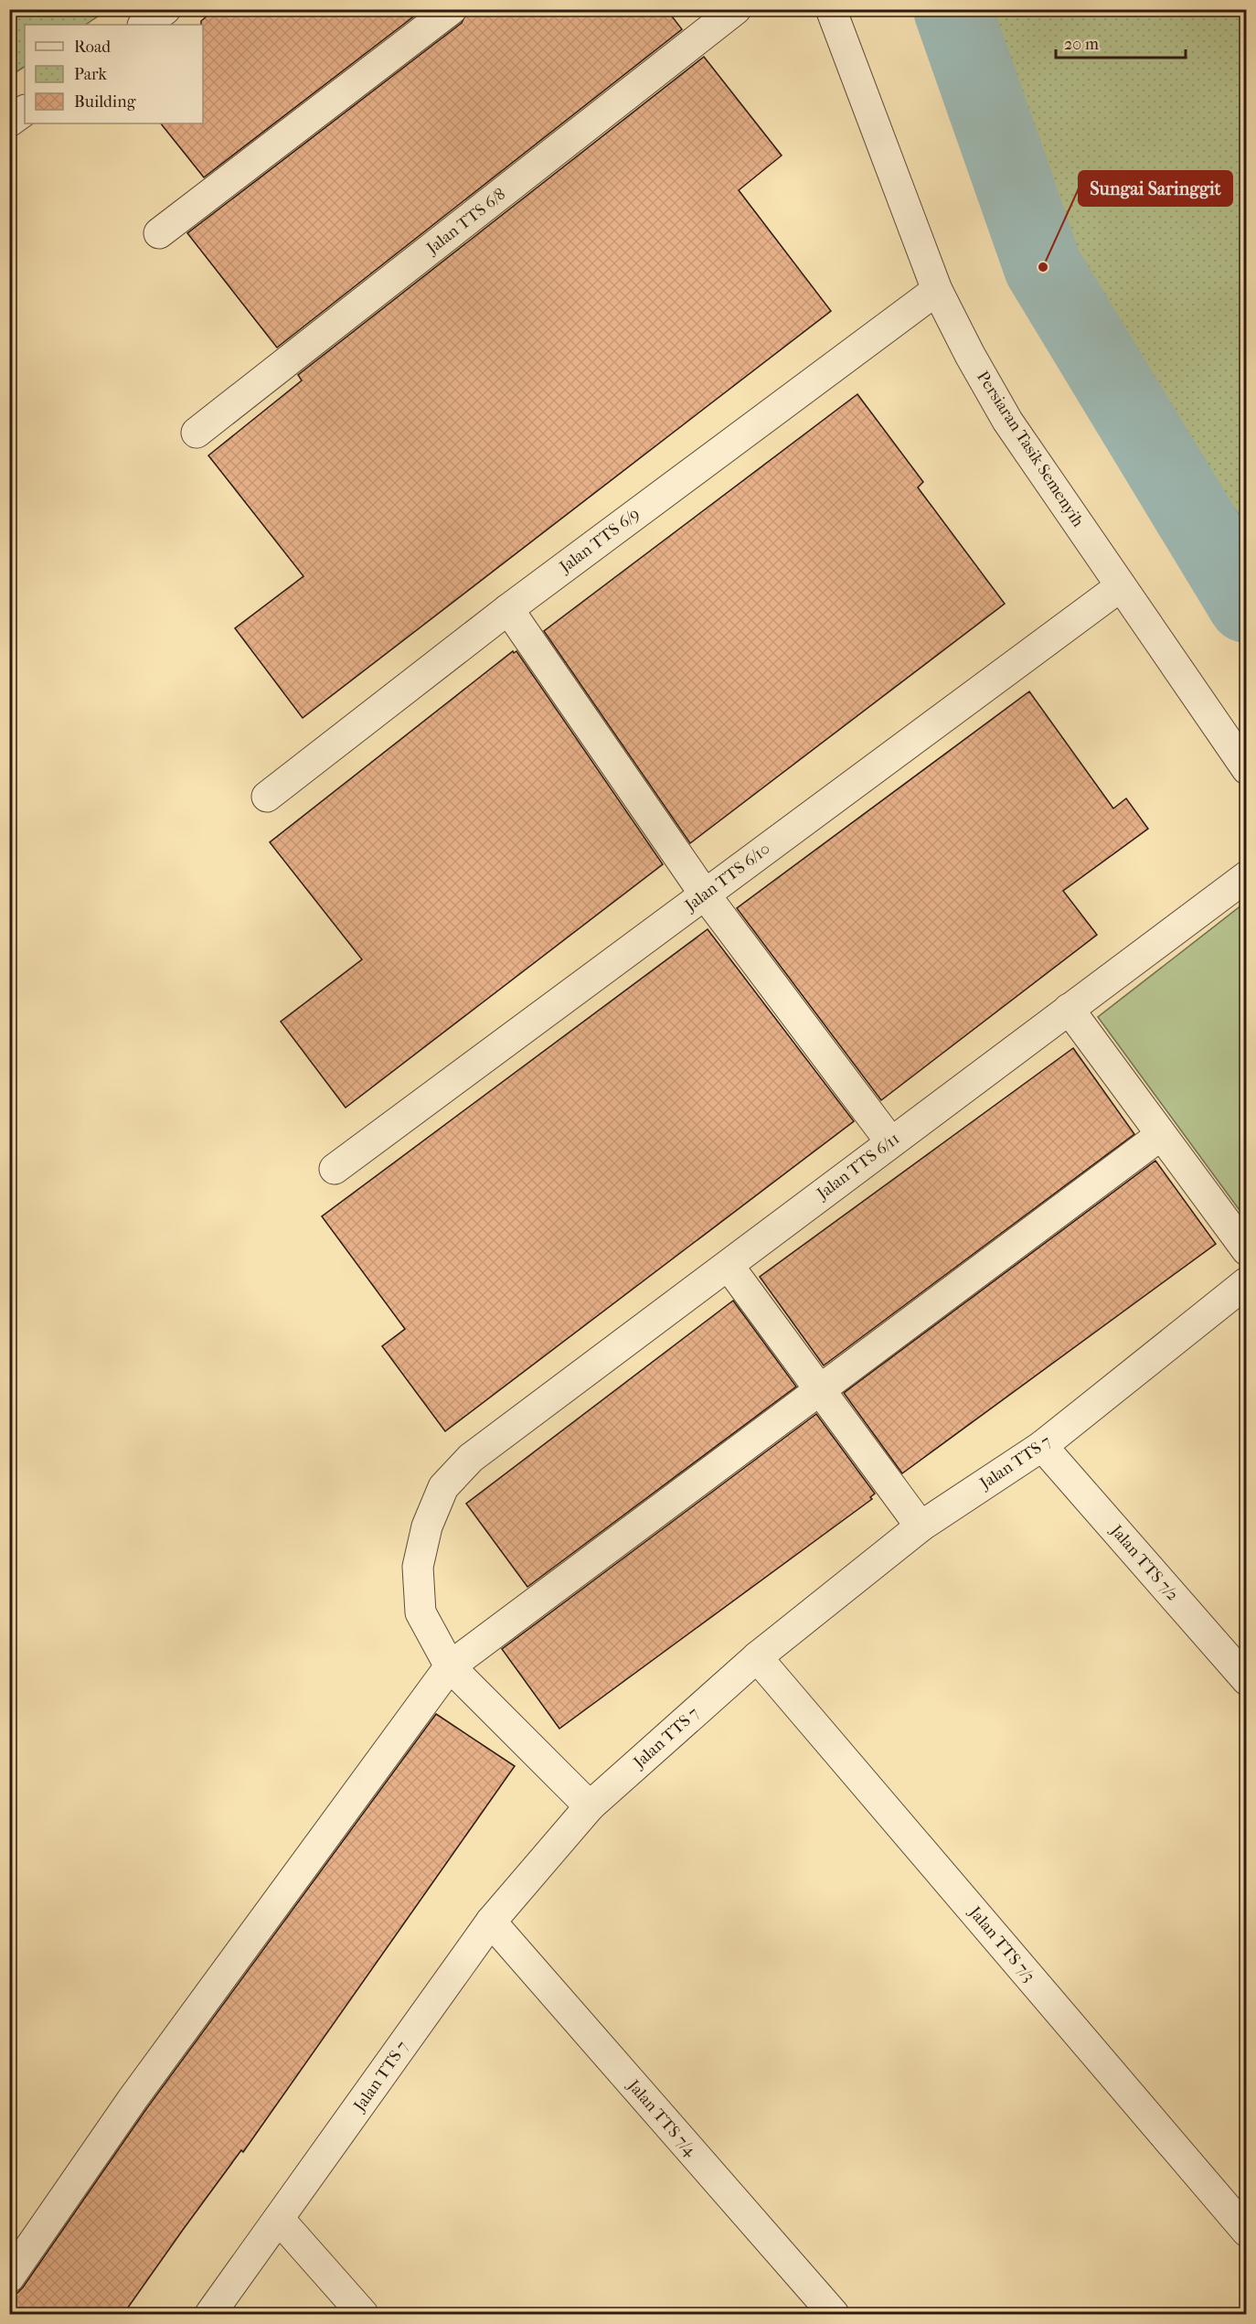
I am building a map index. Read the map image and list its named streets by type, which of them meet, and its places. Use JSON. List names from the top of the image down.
{
  "streets": {
    "street": [
      "Jalan TTS 6/8",
      "Persiaran Tasik Semenyih",
      "Jalan TTS 6/9",
      "Jalan TTS 6/10",
      "Jalan TTS 6/11",
      "Jalan TTS 7",
      "Jalan TTS 7/2",
      "Jalan TTS 7/3",
      "Jalan TTS 7/4"
    ]
  },
  "crossings": [
    ["Persiaran Tasik Semenyih", "Jalan TTS 6/9"],
    ["Persiaran Tasik Semenyih", "Jalan TTS 6/10"],
    ["Jalan TTS 6/11", "Jalan TTS 7"],
    ["Jalan TTS 7", "Jalan TTS 7/2"],
    ["Jalan TTS 7", "Jalan TTS 7/3"],
    ["Jalan TTS 7", "Jalan TTS 7/4"]
  ],
  "places": ["Sungai Saringgit"],
  "legend": ["Road", "Park", "Building"],
  "scale_bar": "20 m"
}
